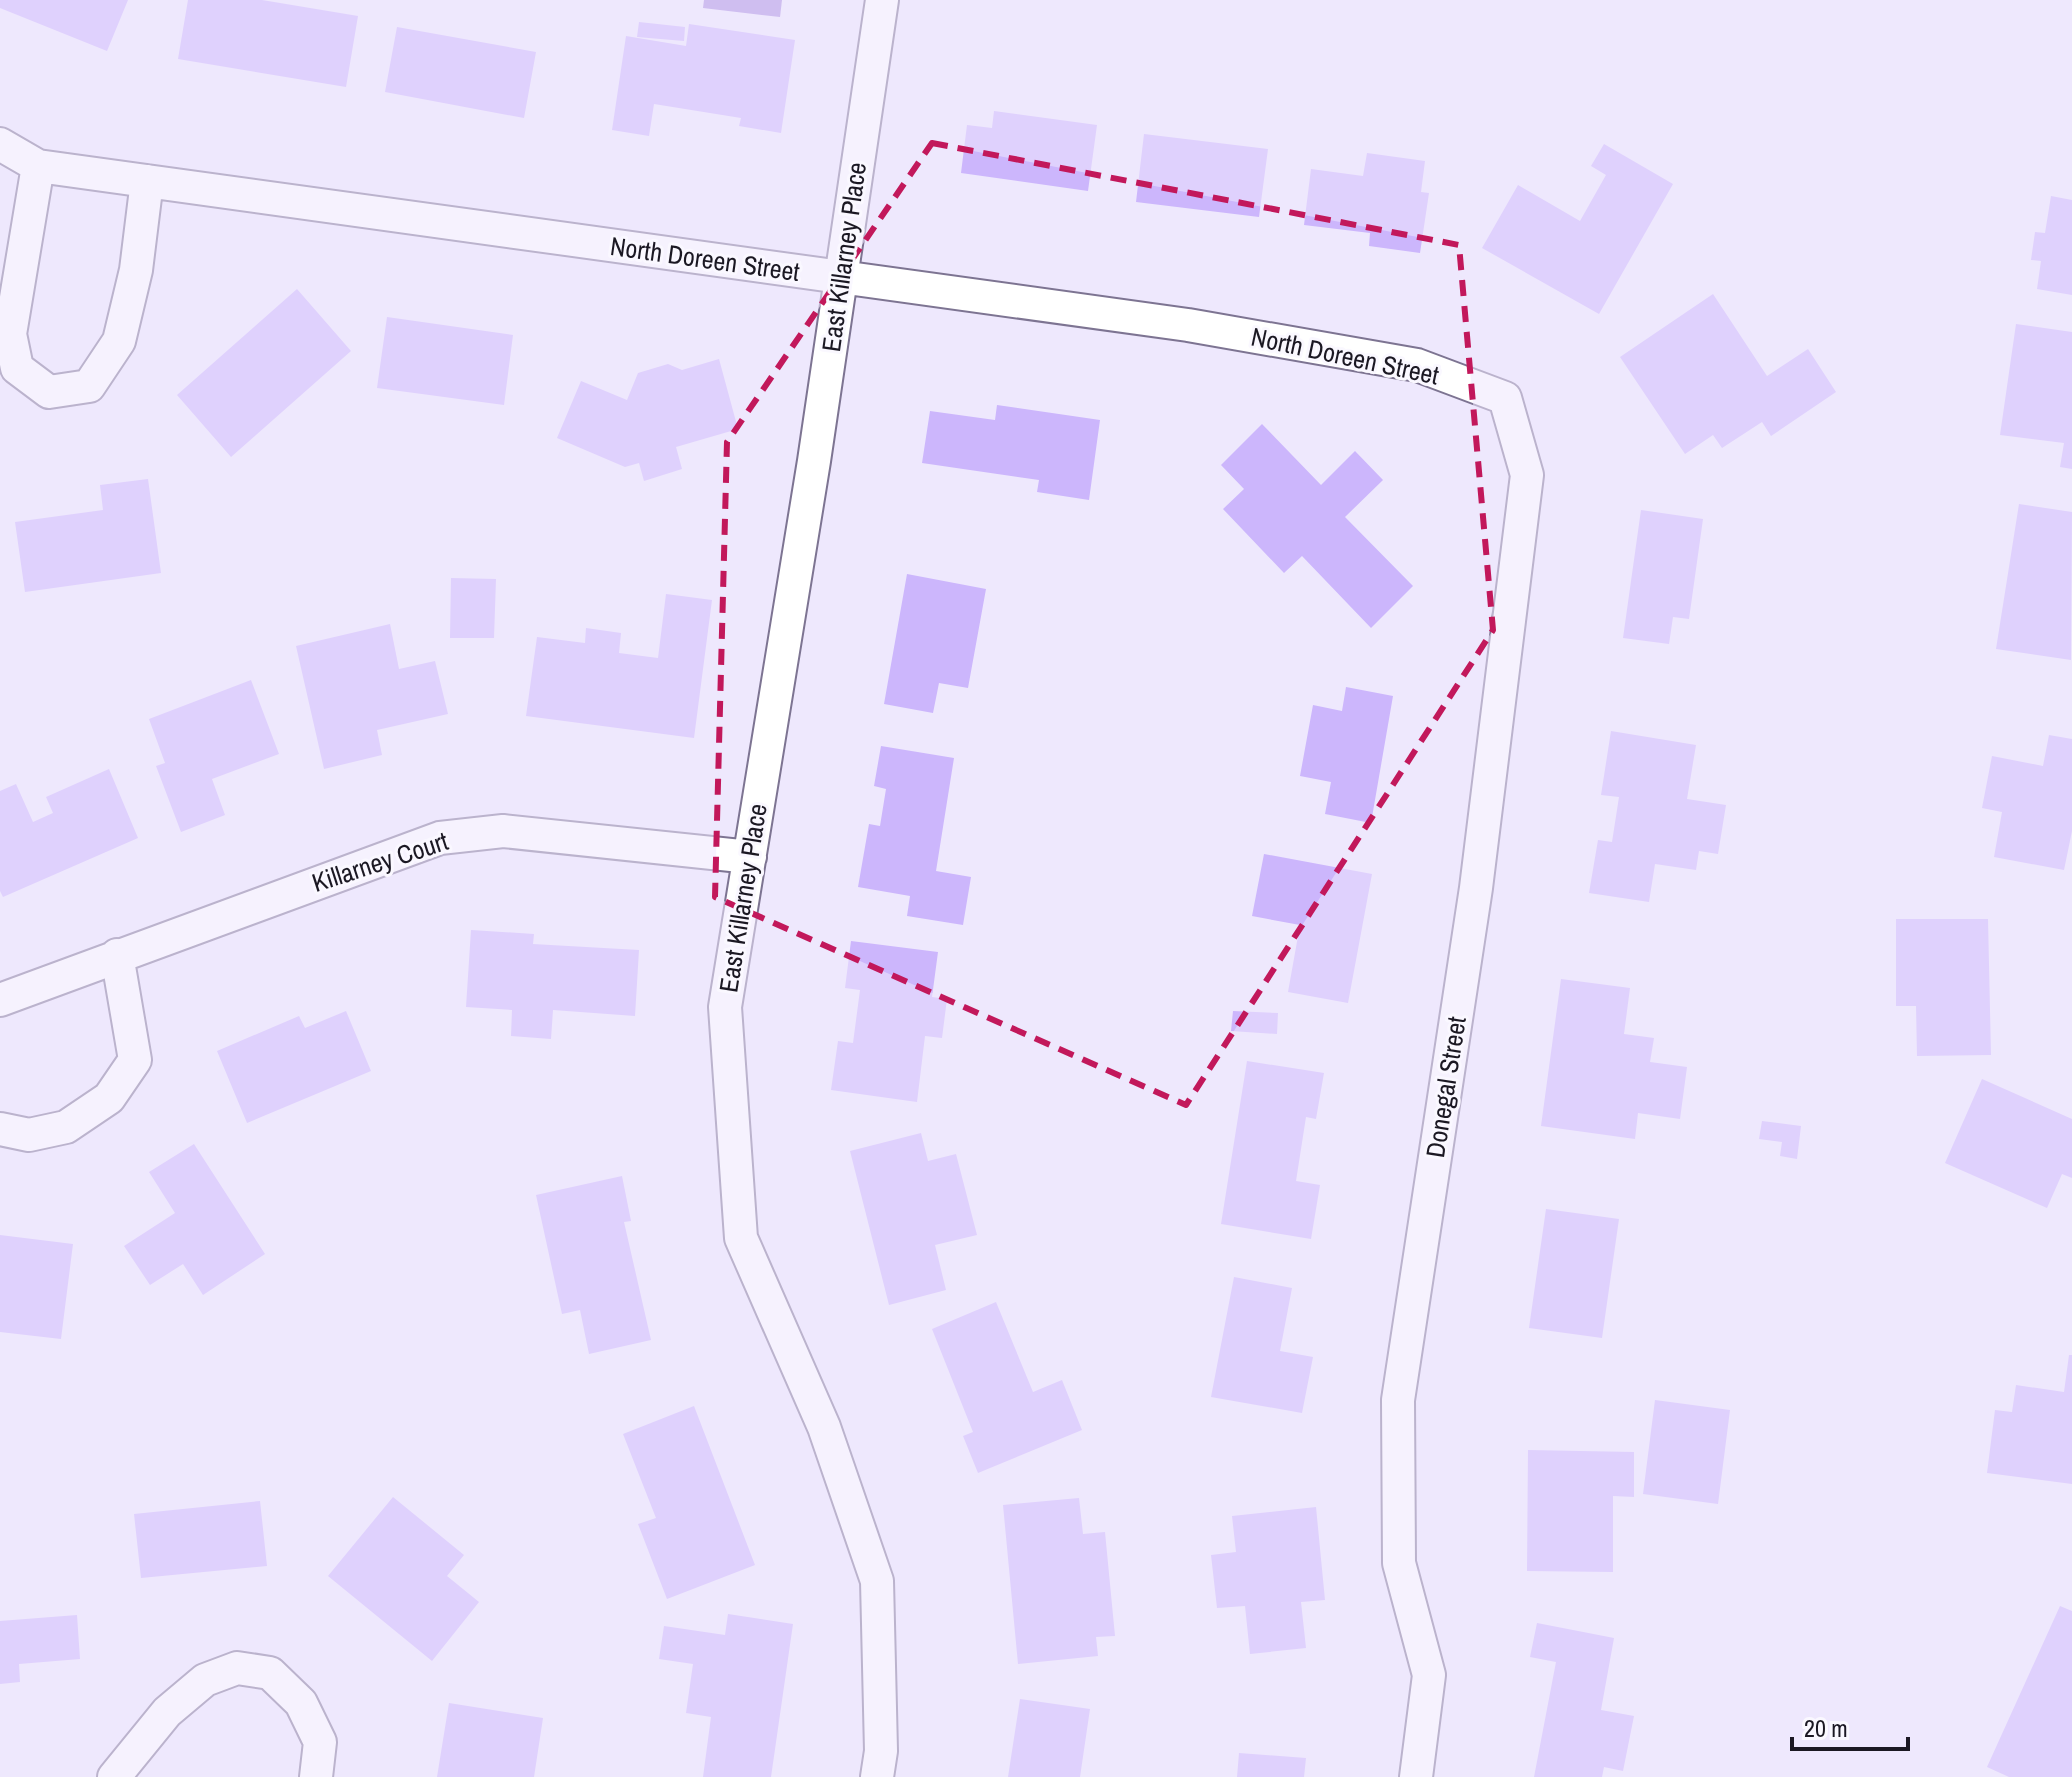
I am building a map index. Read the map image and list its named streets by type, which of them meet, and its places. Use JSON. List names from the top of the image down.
{
  "streets": {
    "street": [
      "East Killarney Place",
      "North Doreen Street",
      "Killarney Court",
      "Donegal Street"
    ]
  },
  "crossings": [
    ["East Killarney Place", "North Doreen Street"],
    ["East Killarney Place", "Killarney Court"],
    ["North Doreen Street", "Donegal Street"]
  ],
  "scale_bar": "20 m"
}
